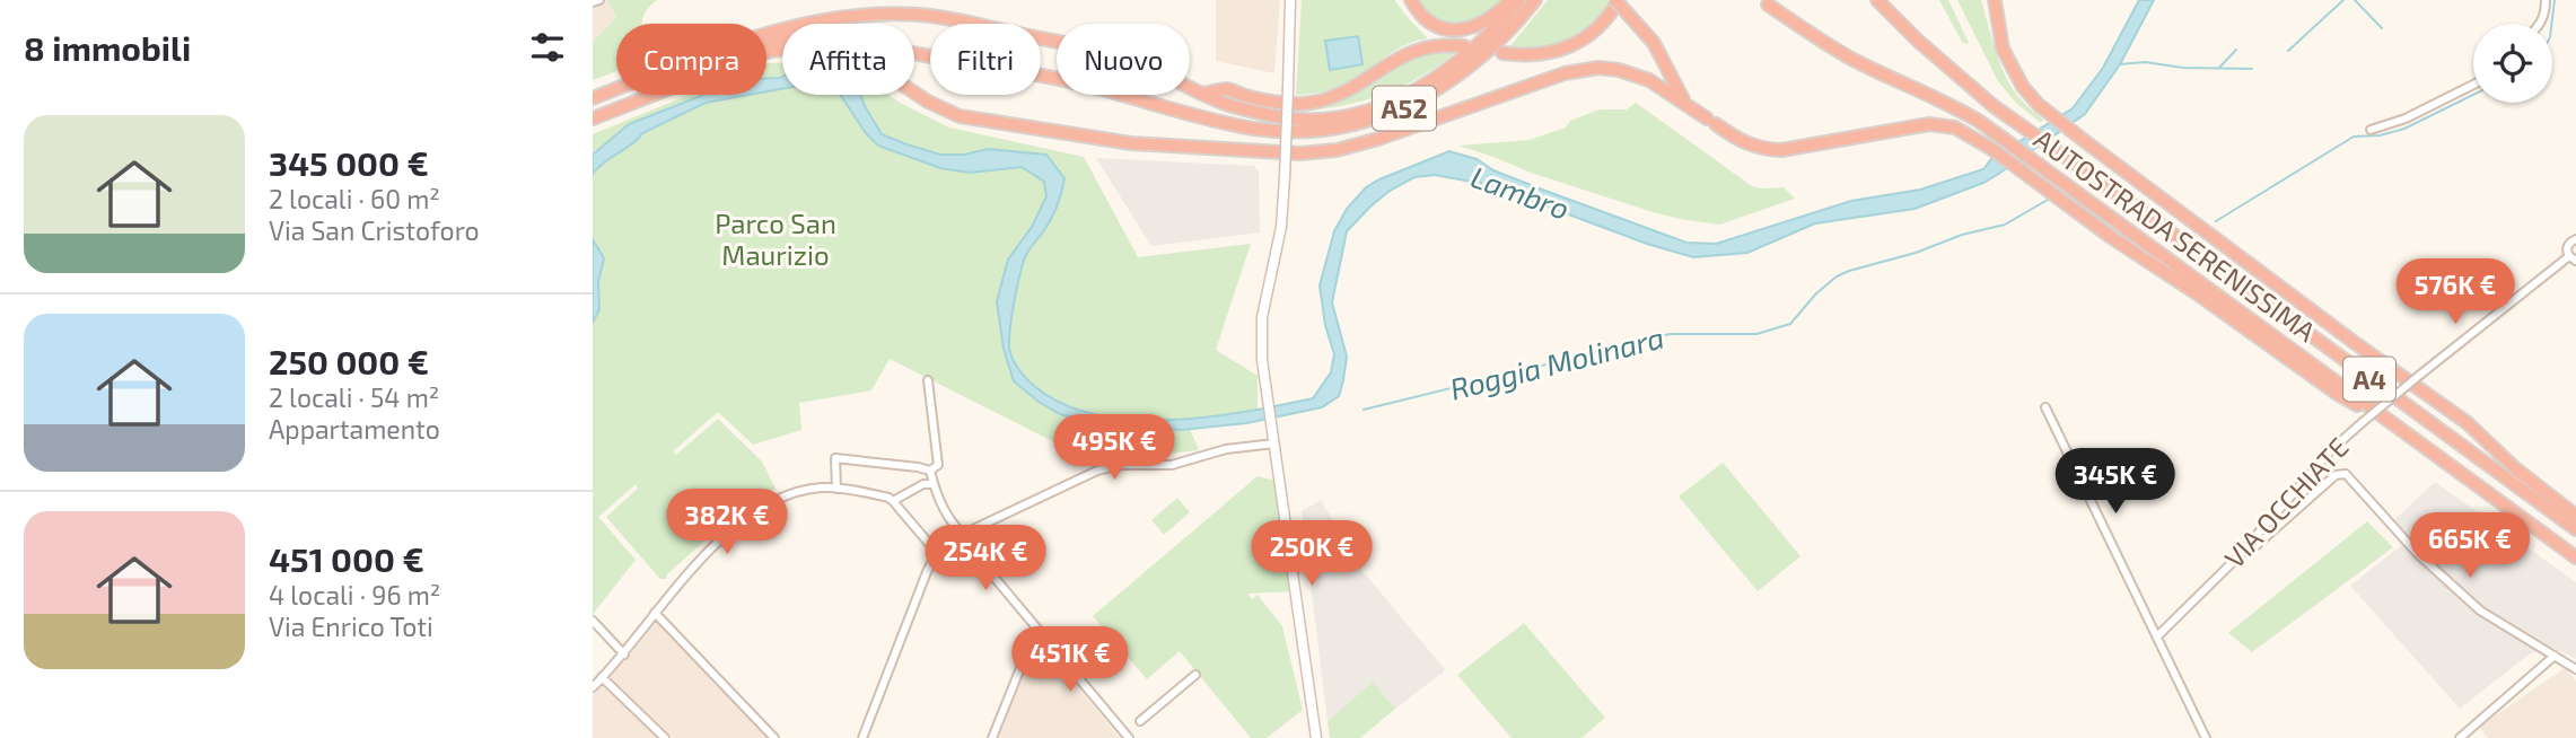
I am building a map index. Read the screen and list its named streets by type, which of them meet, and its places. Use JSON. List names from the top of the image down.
{
  "streets": {
    "highway": ["A52", "AUTOSTRADA SERENISSIMA", "A4"],
    "street": ["VIA OCCHIATE"]
  },
  "water": ["Lambro", "Roggia Molinara"],
  "parks": ["Parco San Maurizio"],
  "page": {
    "heading": "8 immobili",
    "chip": [
      "Compra",
      "Affitta",
      "Filtri",
      "Nuovo"
    ],
    "list": [
      {
        "name": "345 000 €",
        "note": "2 locali · 60 m² · Via San Cristoforo"
      },
      {
        "name": "250 000 €",
        "note": "2 locali · 54 m² · Appartamento"
      },
      {
        "name": "451 000 €",
        "note": "4 locali · 96 m² · Via Enrico Toti"
      }
    ],
    "price": [
      "576K €",
      "495K €",
      "345K €",
      "382K €",
      "665K €",
      "250K €",
      "254K €",
      "451K €"
    ]
  }
}
